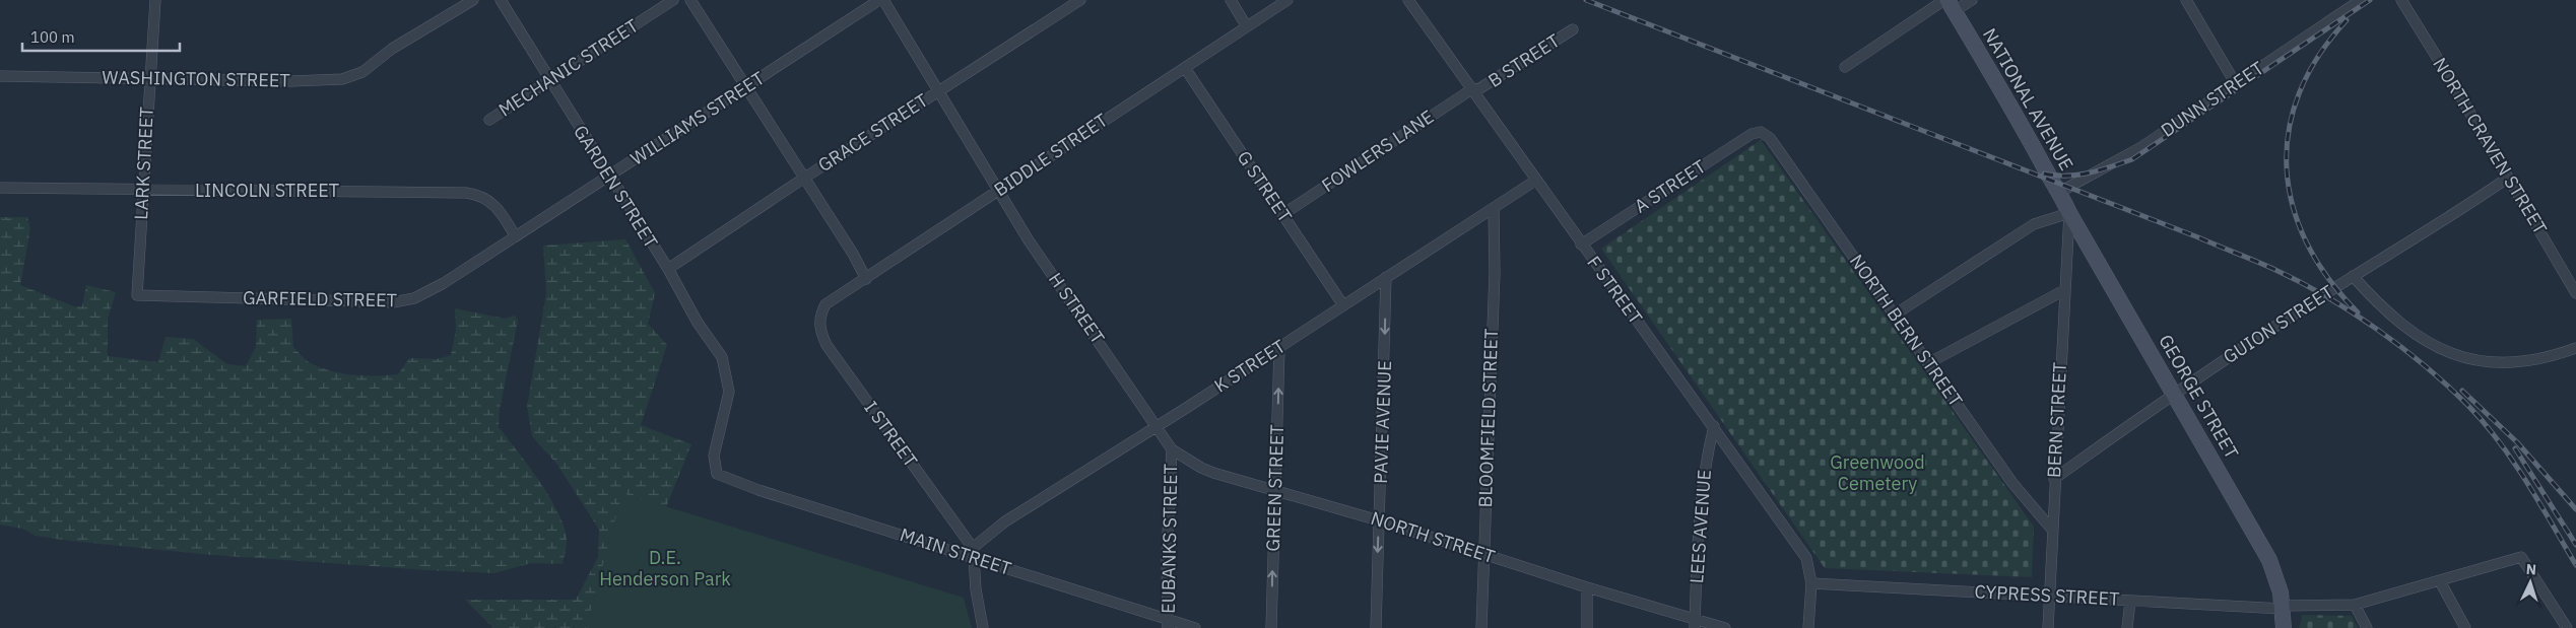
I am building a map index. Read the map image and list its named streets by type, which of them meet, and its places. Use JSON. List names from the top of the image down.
{
  "streets": {
    "street": [
      "B STREET",
      "MECHANIC STREET",
      "WASHINGTON STREET",
      "NATIONAL AVENUE",
      "DUNN STREET",
      "WILLIAMS STREET",
      "GRACE STREET",
      "NORTH CRAVEN STREET",
      "FOWLERS LANE",
      "BIDDLE STREET",
      "LARK STREET",
      "GARDEN STREET",
      "G STREET",
      "A STREET",
      "LINCOLN STREET",
      "F STREET",
      "GARFIELD STREET",
      "H STREET",
      "GUION STREET",
      "NORTH BERN STREET",
      "K STREET",
      "GEORGE STREET",
      "BLOOMFIELD STREET",
      "BERN STREET",
      "PAVIE AVENUE",
      "I STREET",
      "GREEN STREET",
      "LEES AVENUE",
      "NORTH STREET",
      "EUBANKS STREET",
      "MAIN STREET",
      "CYPRESS STREET"
    ]
  },
  "crossings": [
    ["B STREET", "FOWLERS LANE"],
    ["B STREET", "F STREET"],
    ["MECHANIC STREET", "GARDEN STREET"],
    ["WASHINGTON STREET", "LARK STREET"],
    ["NATIONAL AVENUE", "DUNN STREET"],
    ["NATIONAL AVENUE", "GEORGE STREET"],
    ["DUNN STREET", "GEORGE STREET"],
    ["WILLIAMS STREET", "GARDEN STREET"],
    ["WILLIAMS STREET", "LINCOLN STREET"],
    ["WILLIAMS STREET", "GARFIELD STREET"],
    ["GRACE STREET", "GARDEN STREET"],
    ["GRACE STREET", "H STREET"],
    ["NORTH CRAVEN STREET", "GUION STREET"],
    ["FOWLERS LANE", "G STREET"],
    ["FOWLERS LANE", "F STREET"],
    ["BIDDLE STREET", "G STREET"],
    ["BIDDLE STREET", "H STREET"],
    ["BIDDLE STREET", "I STREET"],
    ["LARK STREET", "LINCOLN STREET"],
    ["LARK STREET", "GARFIELD STREET"],
    ["GARDEN STREET", "MAIN STREET"],
    ["G STREET", "K STREET"],
    ["A STREET", "F STREET"],
    ["A STREET", "NORTH BERN STREET"],
    ["LINCOLN STREET", "GARFIELD STREET"],
    ["F STREET", "K STREET"],
    ["F STREET", "LEES AVENUE"],
    ["F STREET", "CYPRESS STREET"],
    ["H STREET", "K STREET"],
    ["H STREET", "NORTH STREET"],
    ["GUION STREET", "GEORGE STREET"],
    ["GUION STREET", "BERN STREET"],
    ["NORTH BERN STREET", "BERN STREET"],
    ["K STREET", "BLOOMFIELD STREET"],
    ["K STREET", "PAVIE AVENUE"],
    ["K STREET", "I STREET"],
    ["K STREET", "GREEN STREET"],
    ["K STREET", "NORTH STREET"],
    ["K STREET", "MAIN STREET"],
    ["GEORGE STREET", "BERN STREET"],
    ["GEORGE STREET", "CYPRESS STREET"],
    ["BLOOMFIELD STREET", "NORTH STREET"],
    ["BERN STREET", "CYPRESS STREET"],
    ["PAVIE AVENUE", "NORTH STREET"],
    ["I STREET", "MAIN STREET"],
    ["GREEN STREET", "NORTH STREET"],
    ["LEES AVENUE", "NORTH STREET"],
    ["NORTH STREET", "EUBANKS STREET"],
    ["EUBANKS STREET", "MAIN STREET"]
  ],
  "one_way": ["PAVIE AVENUE", "GREEN STREET"],
  "parks": ["Greenwood Cemetery", "D.E. Henderson Park"],
  "scale_bar": "100 m",
  "north": "top"
}
